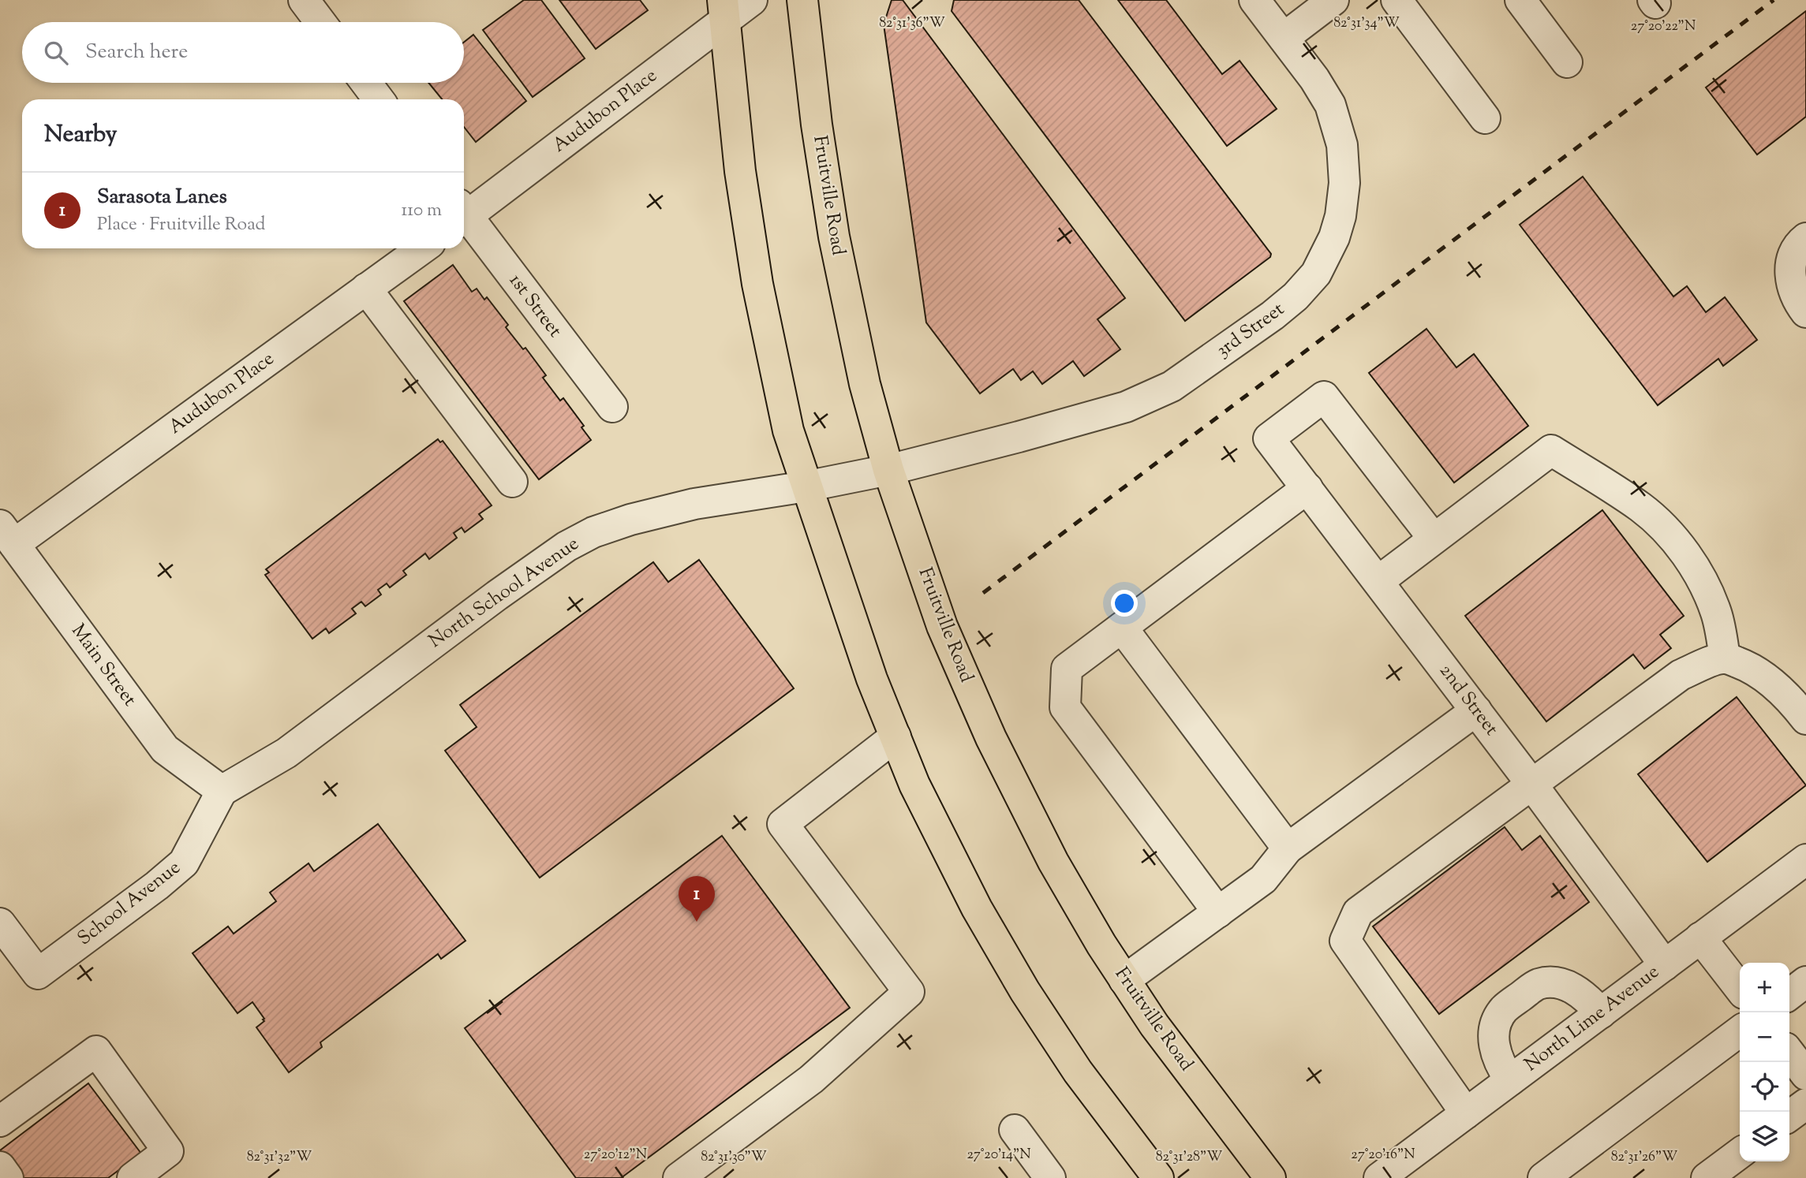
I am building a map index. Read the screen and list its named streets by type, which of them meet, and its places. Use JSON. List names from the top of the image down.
{
  "streets": {
    "main road": ["Fruitville Road"],
    "street": [
      "Audubon Place",
      "1st Street",
      "3rd Street",
      "North School Avenue",
      "Main Street",
      "2nd Street",
      "School Avenue",
      "North Lime Avenue"
    ]
  },
  "crossings": [
    ["Audubon Place", "Main Street"],
    ["Fruitville Road", "3rd Street"],
    ["Fruitville Road", "North School Avenue"],
    ["3rd Street", "North School Avenue"],
    ["North School Avenue", "Main Street"],
    ["North School Avenue", "School Avenue"],
    ["Main Street", "School Avenue"],
    ["2nd Street", "North Lime Avenue"]
  ],
  "page": {
    "search": "Search here",
    "heading": "Nearby",
    "list": [
      {
        "mark": "1",
        "name": "Sarasota Lanes",
        "note": "Place · Fruitville Road",
        "value": "110 m"
      }
    ],
    "pins": "1",
    "map_buttons": ["+", "−"]
  },
  "coordinates": [
    "82°31'36\"W",
    "82°31'34\"W",
    "27°20'22\"N",
    "27°20'12\"N",
    "27°20'14\"N",
    "27°20'16\"N",
    "82°31'32\"W",
    "82°31'30\"W",
    "82°31'28\"W",
    "82°31'26\"W"
  ]
}
